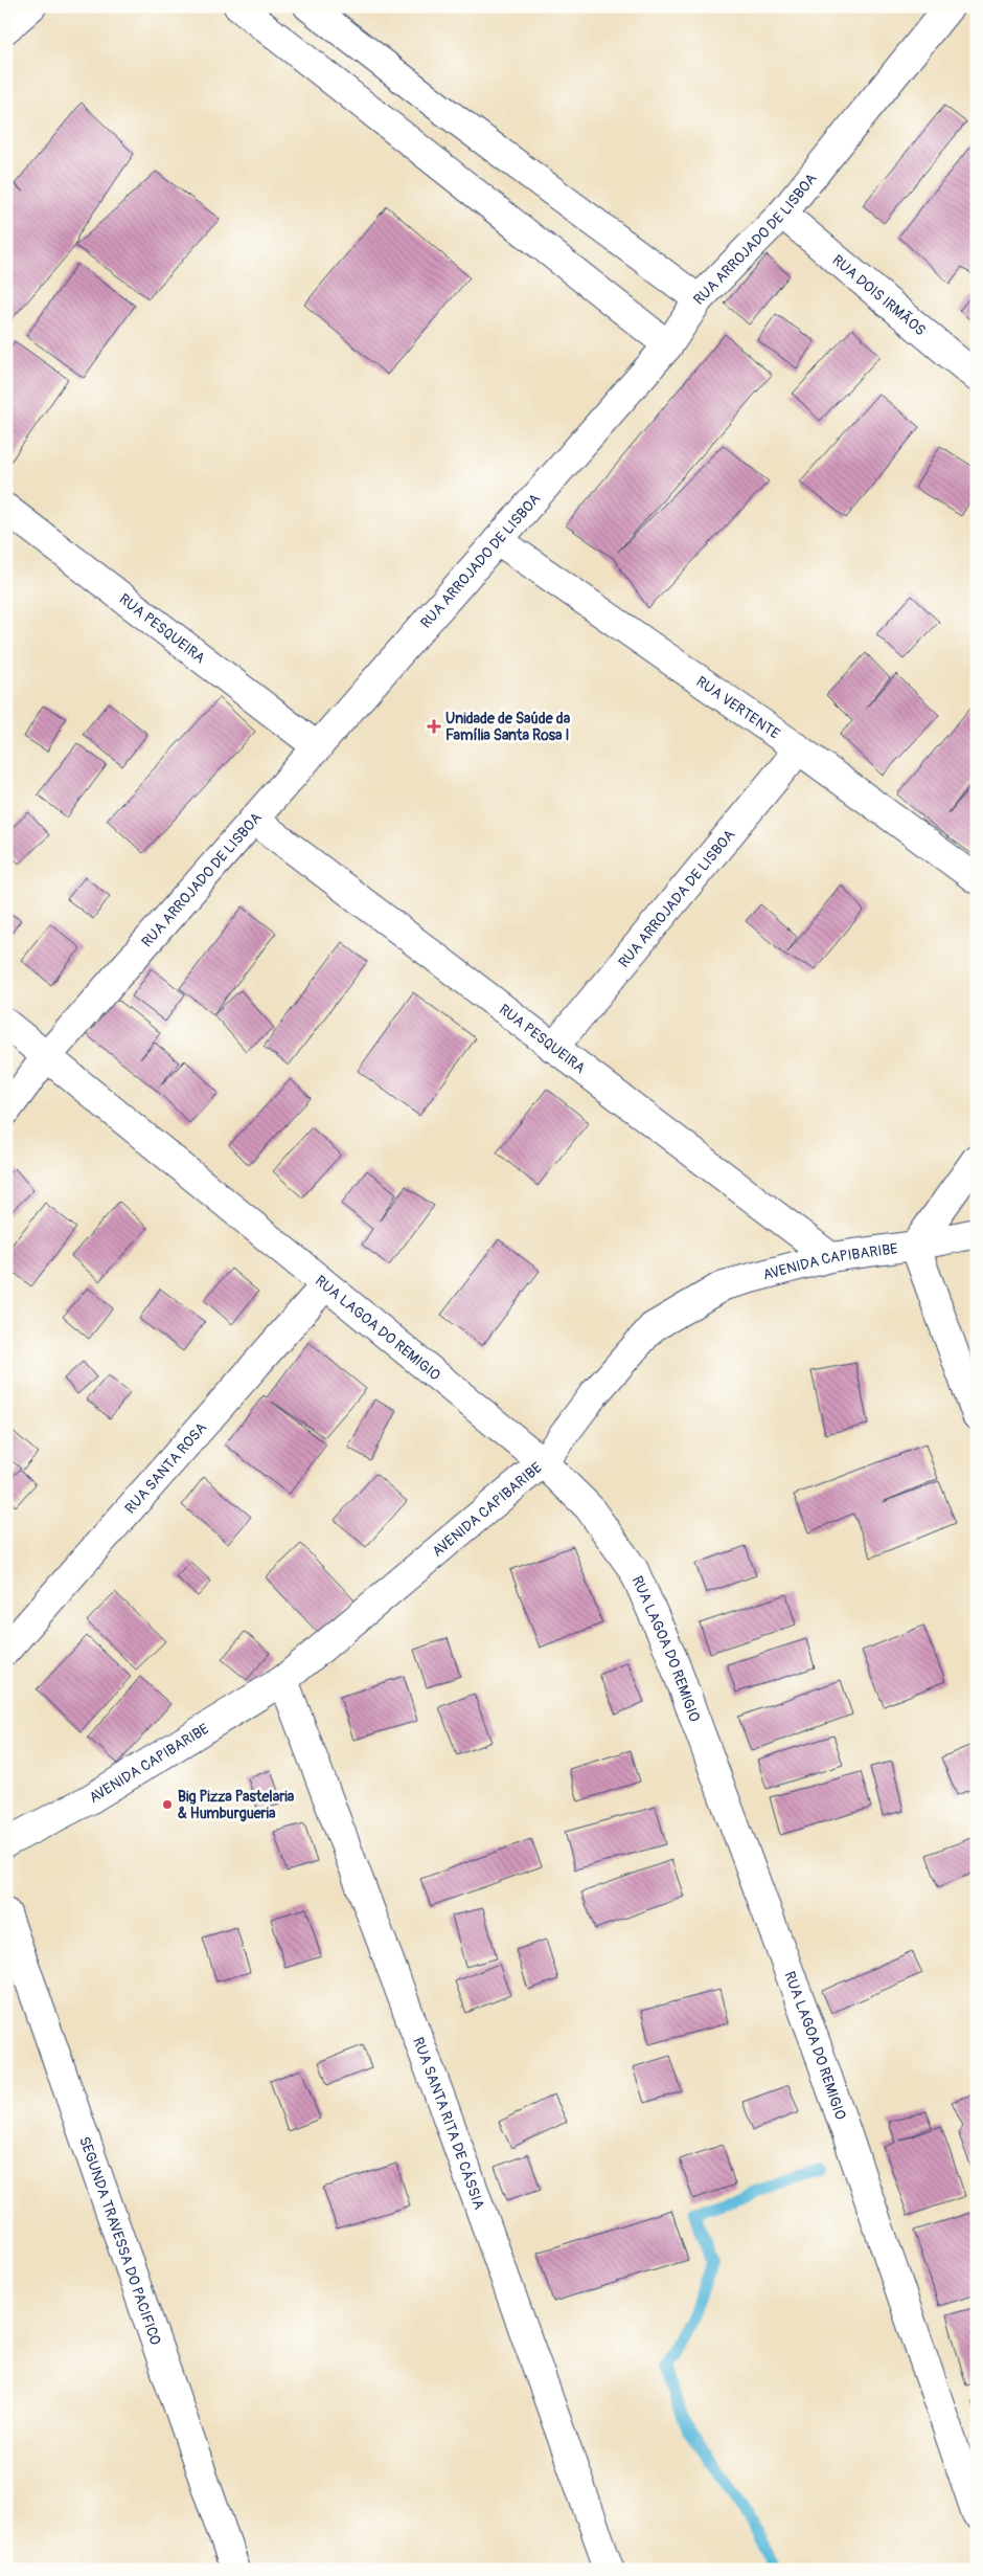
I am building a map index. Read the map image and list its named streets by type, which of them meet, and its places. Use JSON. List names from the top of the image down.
{
  "streets": {
    "street": [
      "RUA ARROJADO DE LISBOA",
      "RUA DOIS IRMÃOS",
      "RUA PESQUEIRA",
      "RUA VERTENTE",
      "RUA ARROJADA DE LISBOA",
      "AVENIDA CAPIBARIBE",
      "RUA LAGOA DO REMIGIO",
      "RUA SANTA ROSA",
      "RUA SANTA RITA DE CÁSSIA",
      "SEGUNDA TRAVESSA DO PACIFICO"
    ]
  },
  "crossings": [
    ["RUA ARROJADO DE LISBOA", "RUA DOIS IRMÃOS"],
    ["RUA ARROJADO DE LISBOA", "RUA PESQUEIRA"],
    ["RUA ARROJADO DE LISBOA", "RUA VERTENTE"],
    ["RUA ARROJADO DE LISBOA", "RUA LAGOA DO REMIGIO"],
    ["RUA PESQUEIRA", "RUA ARROJADA DE LISBOA"],
    ["RUA PESQUEIRA", "AVENIDA CAPIBARIBE"],
    ["RUA VERTENTE", "RUA ARROJADA DE LISBOA"],
    ["AVENIDA CAPIBARIBE", "RUA LAGOA DO REMIGIO"],
    ["AVENIDA CAPIBARIBE", "RUA SANTA RITA DE CÁSSIA"],
    ["RUA LAGOA DO REMIGIO", "RUA SANTA ROSA"]
  ],
  "places": {
    "health": ["Unidade de Saúde da Família Santa Rosa I"],
    "other": ["Big Pizza Pastelaria & Humburgueria"]
  }
}
